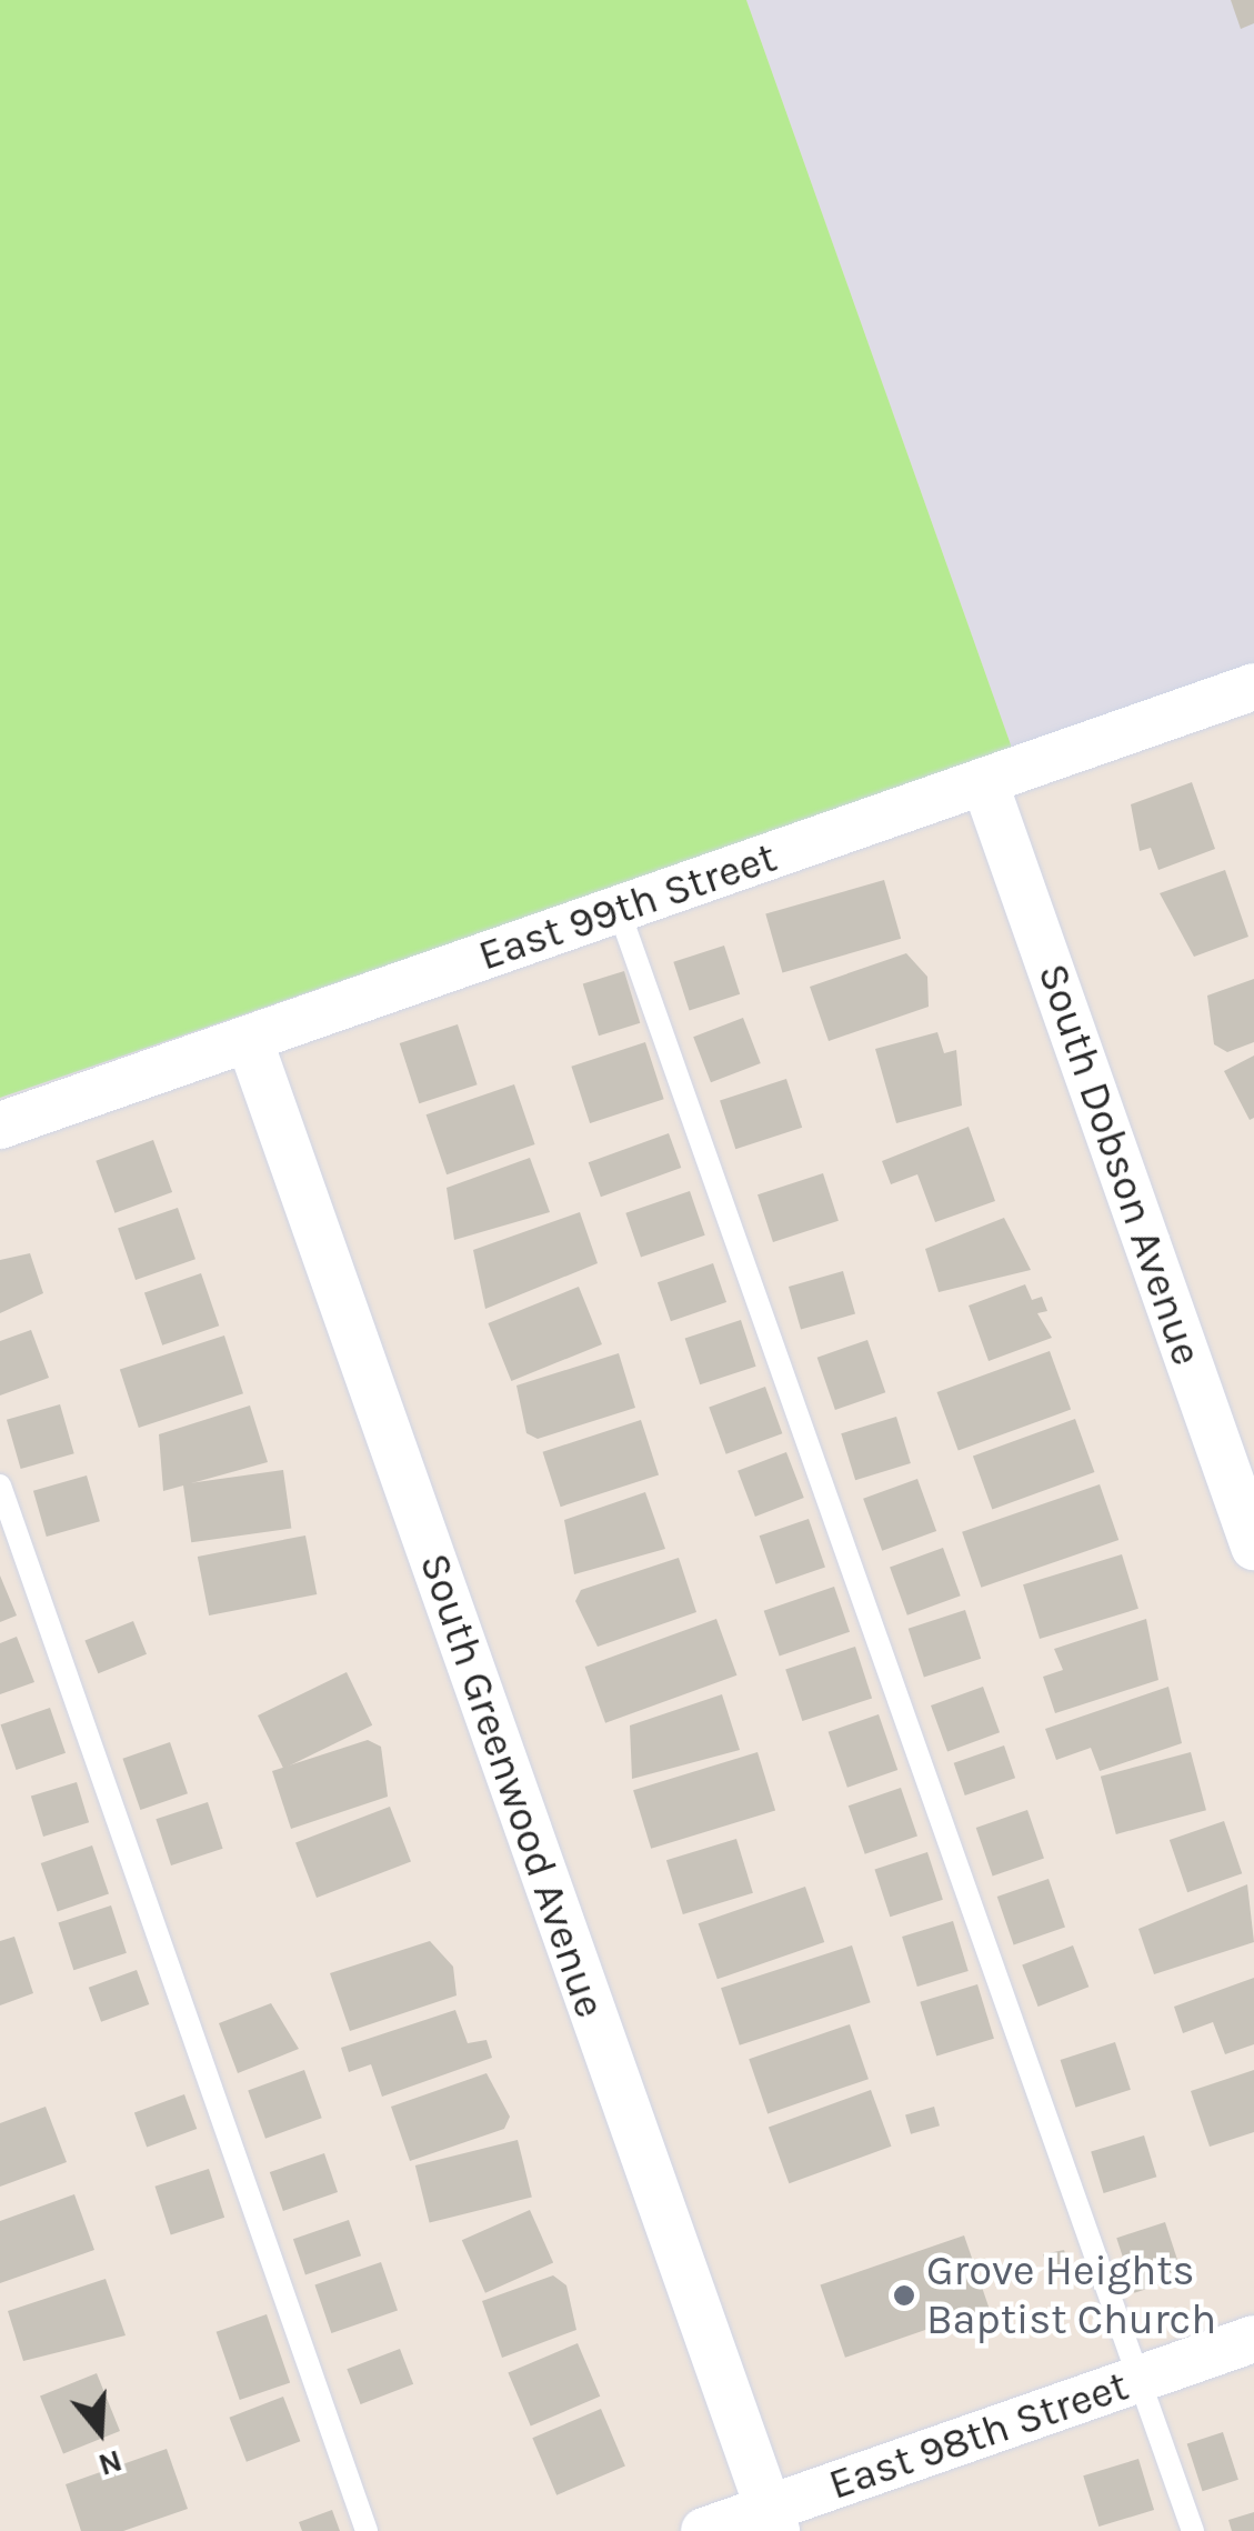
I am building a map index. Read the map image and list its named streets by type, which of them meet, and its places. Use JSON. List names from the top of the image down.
{
  "streets": {
    "street": [
      "East 99th Street",
      "South Dobson Avenue",
      "South Greenwood Avenue",
      "East 98th Street"
    ]
  },
  "crossings": [
    ["East 99th Street", "South Dobson Avenue"],
    ["East 99th Street", "South Greenwood Avenue"],
    ["South Greenwood Avenue", "East 98th Street"]
  ],
  "places": ["Grove Heights Baptist Church"],
  "north": "bottom"
}
